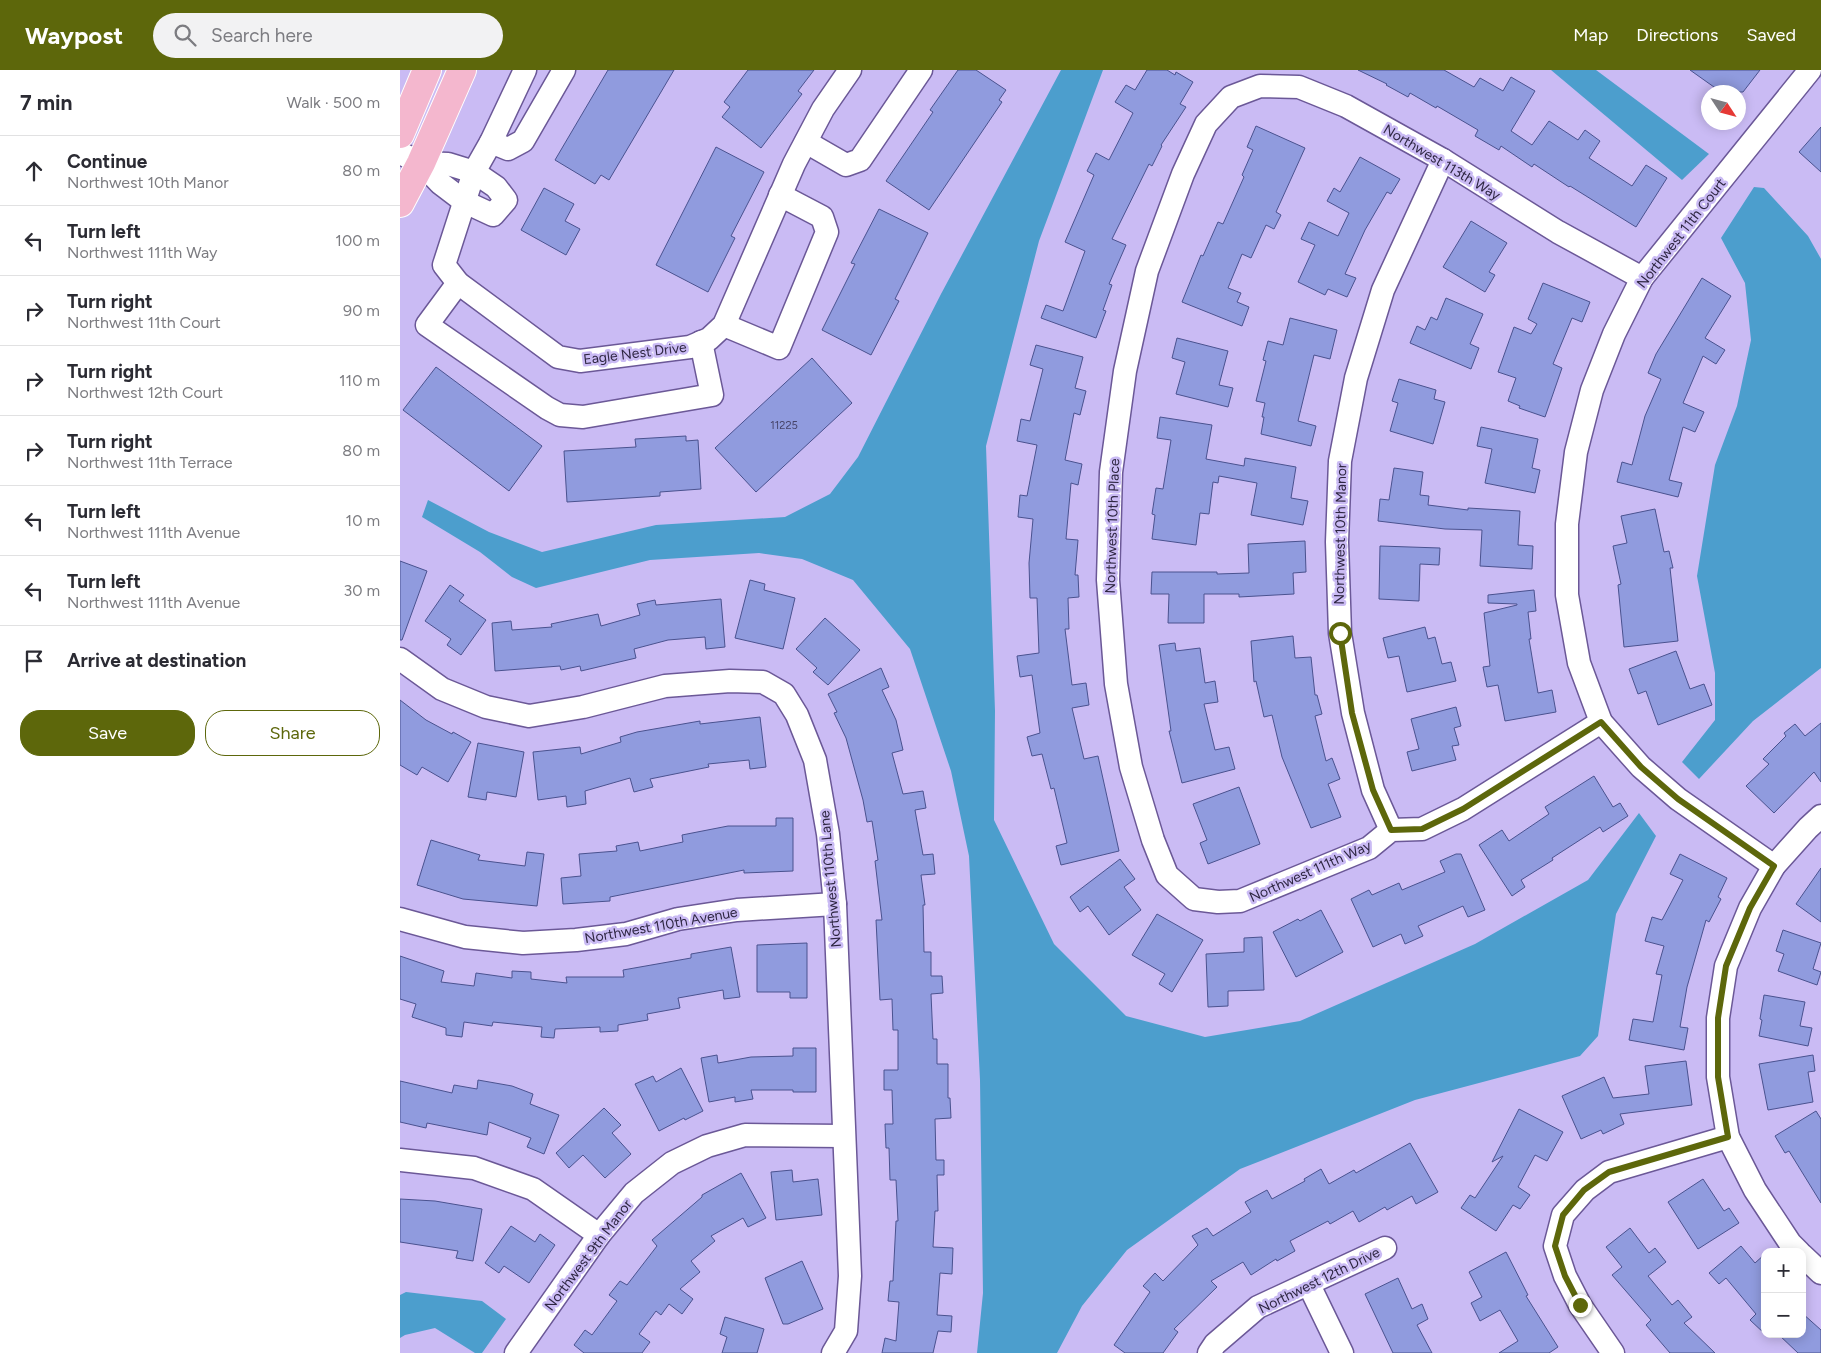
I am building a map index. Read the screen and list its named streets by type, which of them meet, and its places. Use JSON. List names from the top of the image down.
{
  "streets": {
    "street": [
      "Northwest 113th Way",
      "Northwest 11th Court",
      "Eagle Nest Drive",
      "Northwest 10th Place",
      "Northwest 10th Manor",
      "Northwest 111th Way",
      "Northwest 110th Lane",
      "Northwest 110th Avenue",
      "Northwest 9th Manor",
      "Northwest 12th Drive"
    ]
  },
  "crossings": [
    ["Northwest 113th Way", "Northwest 11th Court"],
    ["Northwest 113th Way", "Northwest 10th Place"],
    ["Northwest 113th Way", "Northwest 10th Manor"],
    ["Northwest 10th Place", "Northwest 111th Way"],
    ["Northwest 10th Manor", "Northwest 111th Way"],
    ["Northwest 110th Lane", "Northwest 110th Avenue"],
    ["Northwest 110th Lane", "Northwest 9th Manor"]
  ],
  "house_numbers": ["11225"],
  "north": "bottom right",
  "page": {
    "header": "Waypost",
    "search": "Search here",
    "nav": ["Map", "Directions", "Saved"],
    "heading": ["7 min", "Walk · 500 m"],
    "list": [
      ["Continue", "Northwest 10th Manor", "80 m"],
      ["Turn left", "Northwest 111th Way", "100 m"],
      ["Turn right", "Northwest 11th Court", "90 m"],
      ["Turn right", "Northwest 12th Court", "110 m"],
      ["Turn right", "Northwest 11th Terrace", "80 m"],
      ["Turn left", "Northwest 111th Avenue", "10 m"],
      ["Turn left", "Northwest 111th Avenue", "30 m"],
      "Arrive at destination"
    ],
    "buttons": ["Save", "Share"],
    "map_buttons": ["+", "−"]
  }
}
